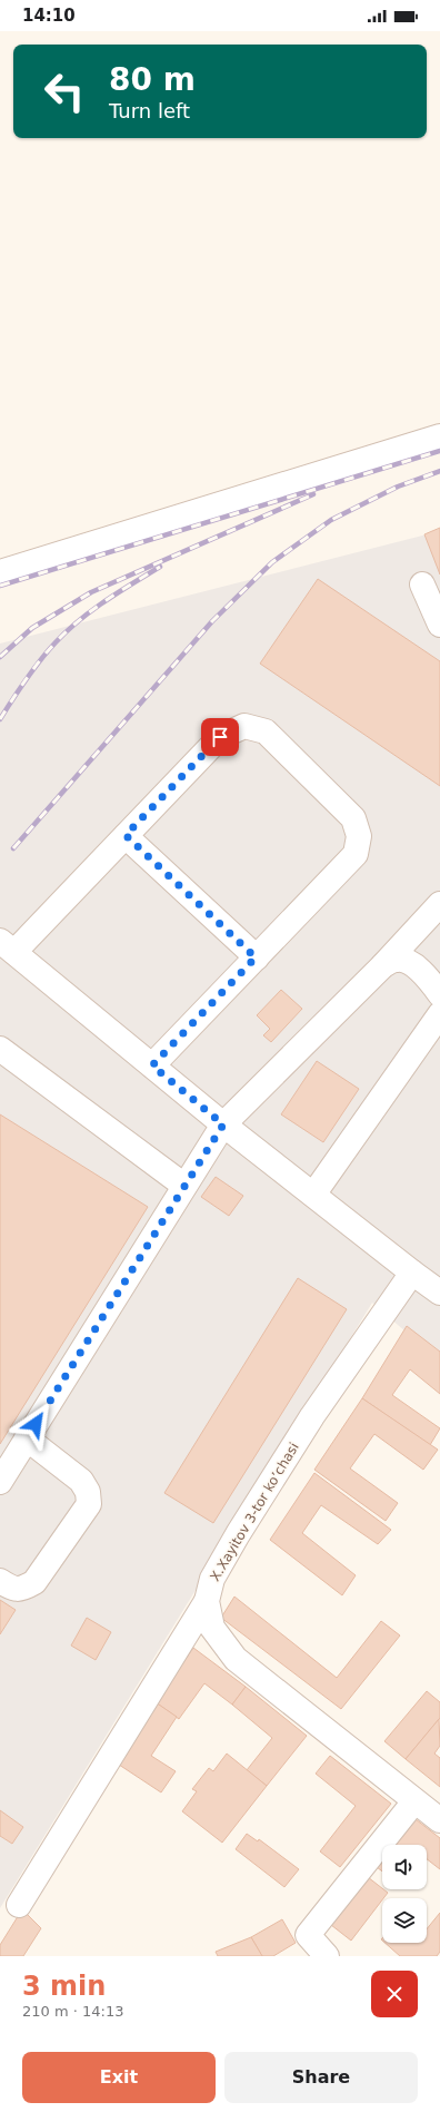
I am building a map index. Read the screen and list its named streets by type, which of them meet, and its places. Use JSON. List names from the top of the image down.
{
  "streets": {
    "street": ["X.Xayitov 3-tor koʼchasi"]
  },
  "page": {
    "status": "14:10",
    "turn": ["80 m", "Turn left"],
    "heading": ["3 min", "210 m · 14:13"],
    "buttons": ["Exit", "Share"]
  }
}
